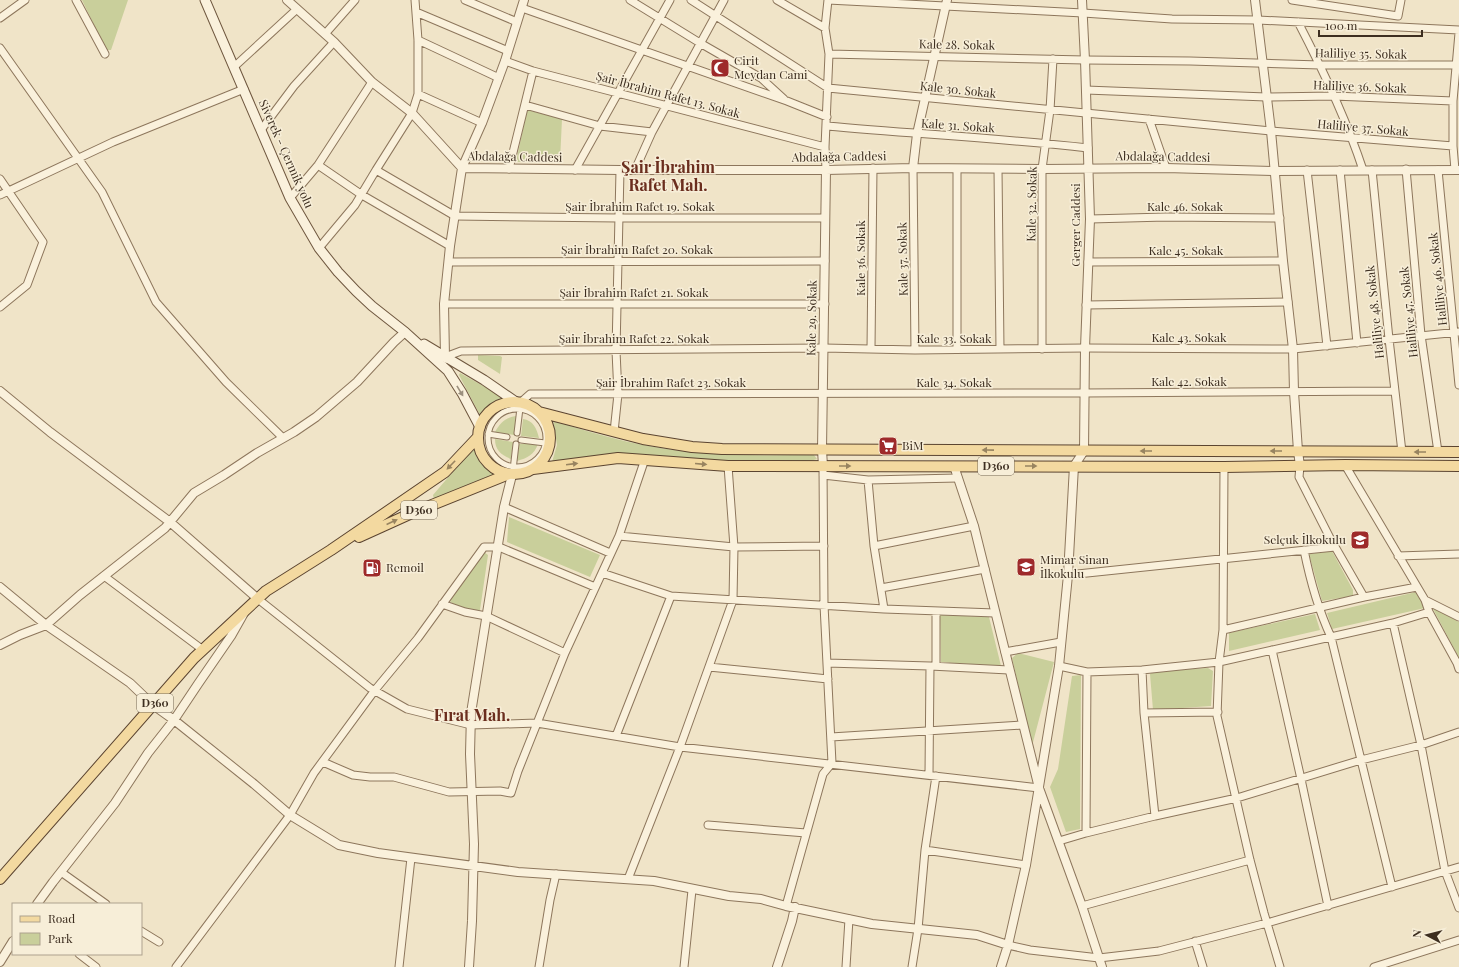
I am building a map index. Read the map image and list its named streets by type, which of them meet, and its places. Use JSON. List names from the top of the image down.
{
  "streets": {
    "main road": ["Siverek - Çermik yolu", "D360"],
    "street": [
      "Kale 28. Sokak",
      "Haliliye 35. Sokak",
      "Haliliye 36. Sokak",
      "Kale 30. Sokak",
      "Şair İbrahim Rafet 13. Sokak",
      "Kale 31. Sokak",
      "Haliliye 37. Sokak",
      "Abdalağa Caddesi",
      "Kale 32. Sokak",
      "Şair İbrahim Rafet 19. Sokak",
      "Kale 46. Sokak",
      "Gerger Caddesi",
      "Şair İbrahim Rafet 20. Sokak",
      "Kale 45. Sokak",
      "Kale 36. Sokak",
      "Kale 37. Sokak",
      "Haliliye 46. Sokak",
      "Şair İbrahim Rafet 21. Sokak",
      "Haliliye 48. Sokak",
      "Haliliye 47. Sokak",
      "Kale 29. Sokak",
      "Kale 43. Sokak",
      "Şair İbrahim Rafet 22. Sokak",
      "Kale 33. Sokak",
      "Kale 42. Sokak",
      "Şair İbrahim Rafet 23. Sokak",
      "Kale 34. Sokak"
    ]
  },
  "crossings": [
    ["Kale 28. Sokak", "Haliliye 35. Sokak"],
    ["Kale 28. Sokak", "Kale 32. Sokak"],
    ["Kale 28. Sokak", "Gerger Caddesi"],
    ["Haliliye 35. Sokak", "Gerger Caddesi"],
    ["Haliliye 36. Sokak", "Gerger Caddesi"],
    ["Kale 30. Sokak", "Haliliye 37. Sokak"],
    ["Kale 30. Sokak", "Kale 32. Sokak"],
    ["Kale 30. Sokak", "Gerger Caddesi"],
    ["Kale 31. Sokak", "Kale 32. Sokak"],
    ["Kale 31. Sokak", "Gerger Caddesi"],
    ["Siverek - Çermik yolu", "Şair İbrahim Rafet 22. Sokak"],
    ["Siverek - Çermik yolu", "Şair İbrahim Rafet 23. Sokak"],
    ["Siverek - Çermik yolu", "D360"],
    ["Abdalağa Caddesi", "Kale 32. Sokak"],
    ["Abdalağa Caddesi", "Gerger Caddesi"],
    ["Abdalağa Caddesi", "Kale 36. Sokak"],
    ["Abdalağa Caddesi", "Kale 37. Sokak"],
    ["Abdalağa Caddesi", "Haliliye 46. Sokak"],
    ["Abdalağa Caddesi", "Haliliye 48. Sokak"],
    ["Abdalağa Caddesi", "Haliliye 47. Sokak"],
    ["Abdalağa Caddesi", "Kale 29. Sokak"],
    ["Kale 32. Sokak", "Kale 33. Sokak"],
    ["Şair İbrahim Rafet 19. Sokak", "Kale 29. Sokak"],
    ["Kale 46. Sokak", "Gerger Caddesi"],
    ["Gerger Caddesi", "Kale 45. Sokak"],
    ["Gerger Caddesi", "Kale 43. Sokak"],
    ["Gerger Caddesi", "Kale 33. Sokak"],
    ["Gerger Caddesi", "Kale 42. Sokak"],
    ["Gerger Caddesi", "Kale 34. Sokak"],
    ["Gerger Caddesi", "D360"],
    ["Şair İbrahim Rafet 20. Sokak", "Kale 29. Sokak"],
    ["Kale 36. Sokak", "Kale 33. Sokak"],
    ["Kale 37. Sokak", "Kale 33. Sokak"],
    ["Haliliye 46. Sokak", "Kale 43. Sokak"],
    ["Şair İbrahim Rafet 21. Sokak", "Kale 29. Sokak"],
    ["Haliliye 48. Sokak", "Kale 43. Sokak"],
    ["Haliliye 48. Sokak", "Kale 42. Sokak"],
    ["Haliliye 48. Sokak", "D360"],
    ["Haliliye 47. Sokak", "Kale 43. Sokak"],
    ["Haliliye 47. Sokak", "D360"],
    ["Kale 29. Sokak", "Şair İbrahim Rafet 22. Sokak"],
    ["Kale 29. Sokak", "Kale 33. Sokak"],
    ["Kale 29. Sokak", "Şair İbrahim Rafet 23. Sokak"],
    ["Kale 29. Sokak", "Kale 34. Sokak"],
    ["Kale 29. Sokak", "D360"],
    ["Kale 43. Sokak", "Kale 33. Sokak"],
    ["Şair İbrahim Rafet 22. Sokak", "Kale 33. Sokak"],
    ["Kale 42. Sokak", "Kale 34. Sokak"],
    ["Şair İbrahim Rafet 23. Sokak", "Kale 34. Sokak"],
    ["Şair İbrahim Rafet 23. Sokak", "D360"]
  ],
  "districts": ["Şair İbrahim Rafet Mah.", "Fırat Mah."],
  "places": {
    "mosque": ["Cirit Meydan Cami"],
    "supermarket": ["BiM"],
    "school or university": ["Selçuk İlkokulu", "Mimar Sinan İlkokulu"],
    "fuel station": ["Remoil"]
  },
  "legend": ["Road", "Park"],
  "scale_bar": "100 m",
  "north": "left"
}
